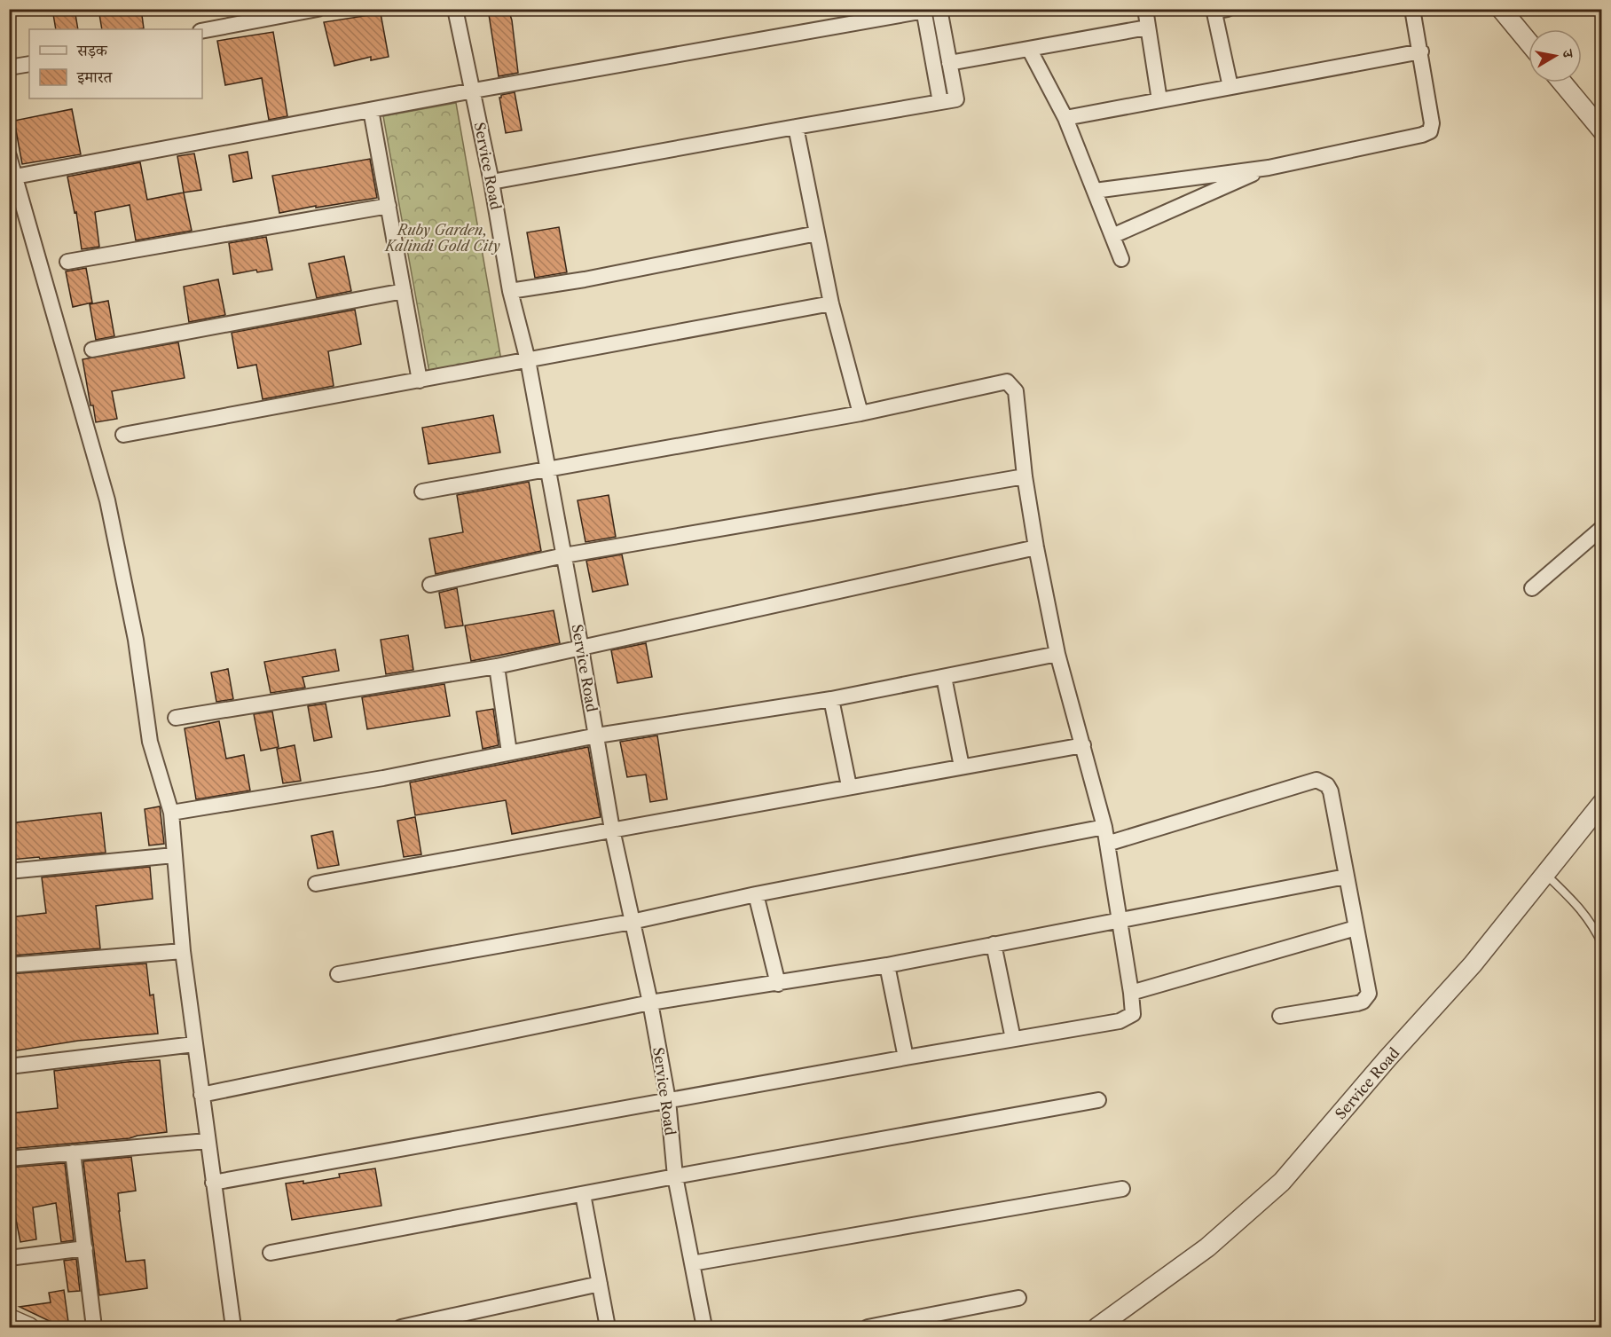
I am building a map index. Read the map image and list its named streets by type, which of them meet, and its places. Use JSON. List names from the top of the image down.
{
  "streets": {
    "street": ["Service Road"]
  },
  "parks": ["Ruby Garden, Kalindi Gold City"],
  "legend": ["सड़क", "इमारत"],
  "north": "right"
}
